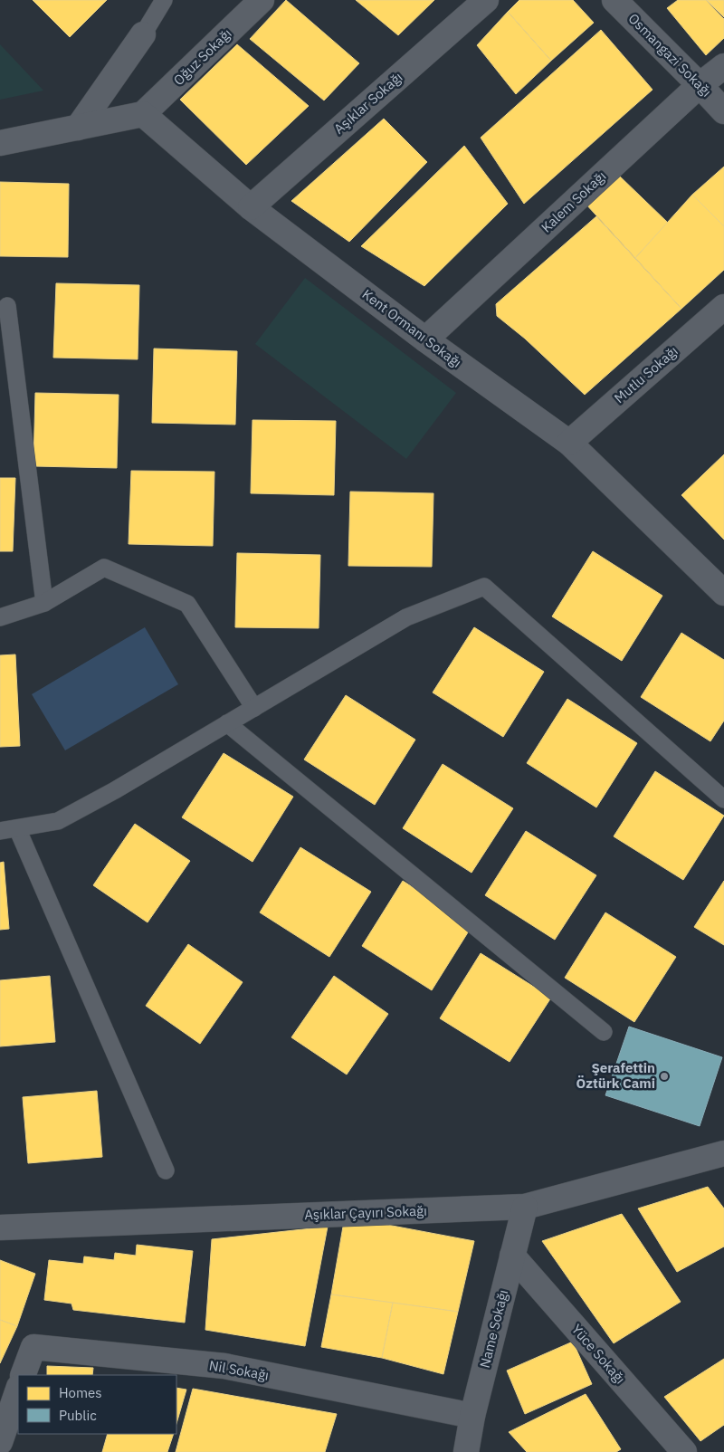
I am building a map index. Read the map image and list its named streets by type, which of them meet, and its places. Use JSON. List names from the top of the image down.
{
  "streets": {
    "street": [
      "Osmangazi Sokağı",
      "Oğuz Sokağı",
      "Aşıklar Sokağı",
      "Kalem Sokağı",
      "Kent Ormanı Sokağı",
      "Mutlu Sokağı",
      "Aşıklar Çayırı Sokağı",
      "Name Sokağı",
      "Yüce Sokağı",
      "Nil Sokağı"
    ]
  },
  "crossings": [
    ["Osmangazi Sokağı", "Kalem Sokağı"],
    ["Oğuz Sokağı", "Kent Ormanı Sokağı"],
    ["Aşıklar Sokağı", "Kent Ormanı Sokağı"],
    ["Kalem Sokağı", "Kent Ormanı Sokağı"],
    ["Kent Ormanı Sokağı", "Mutlu Sokağı"],
    ["Aşıklar Çayırı Sokağı", "Name Sokağı"],
    ["Name Sokağı", "Yüce Sokağı"],
    ["Name Sokağı", "Nil Sokağı"]
  ],
  "places": ["Şerafettin Öztürk Cami"],
  "legend": ["Homes", "Public"]
}
